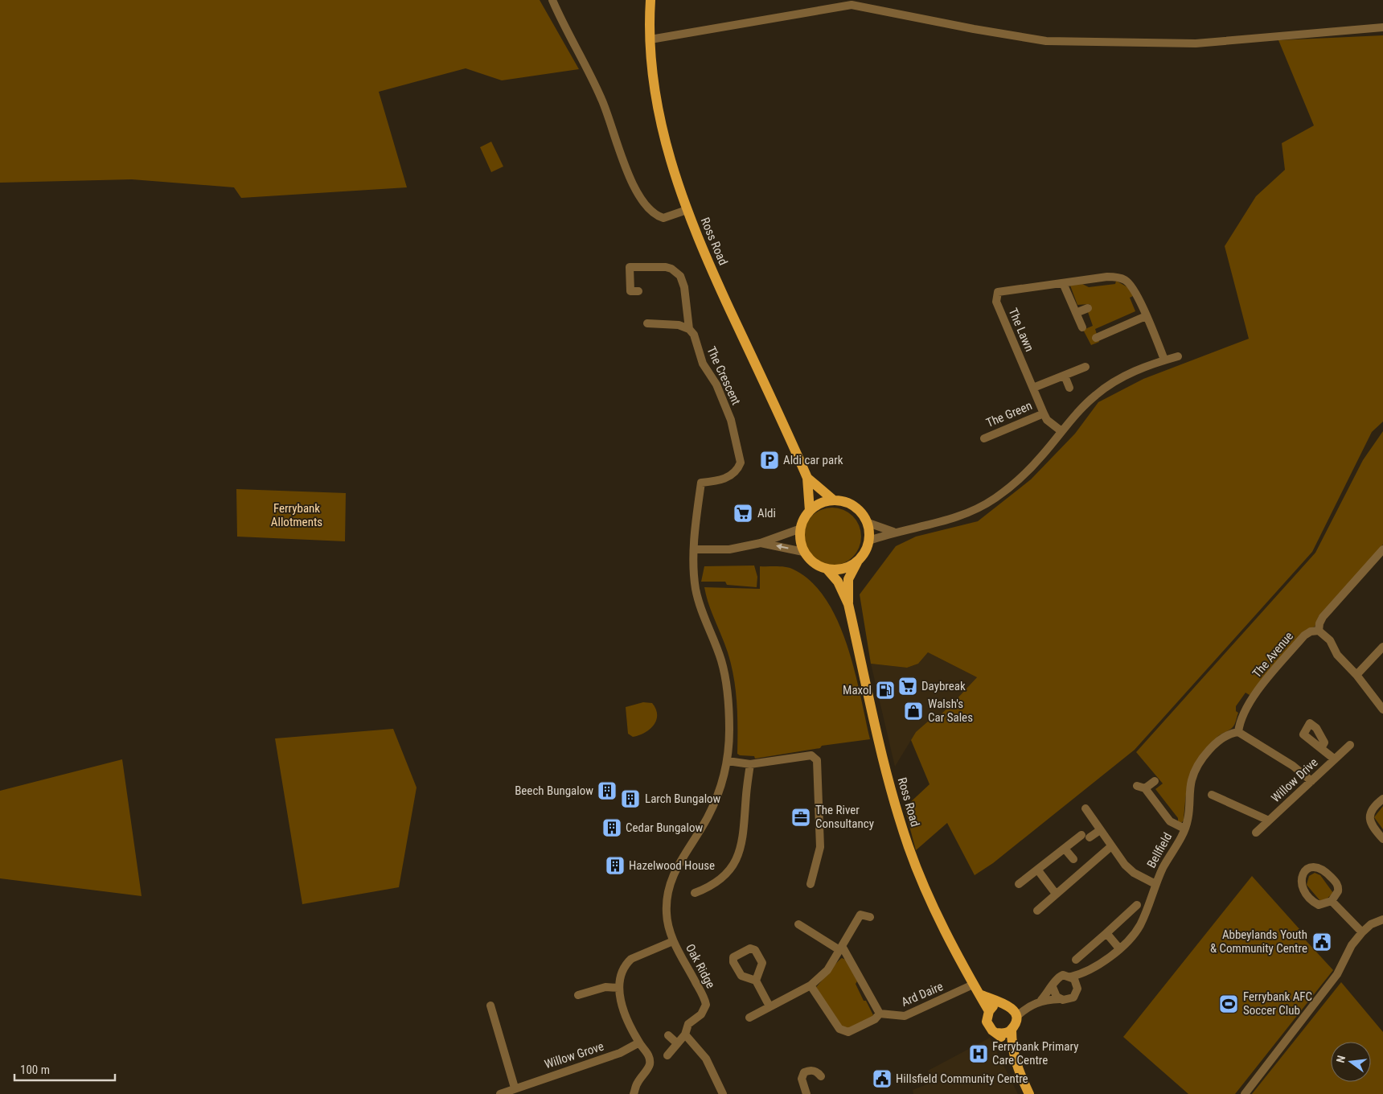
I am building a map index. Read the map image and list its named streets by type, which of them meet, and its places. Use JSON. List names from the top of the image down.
{
  "streets": {
    "main road": ["Ross Road"],
    "street": [
      "The Lawn",
      "The Crescent",
      "The Green",
      "The Avenue",
      "Willow Drive",
      "Bellfield",
      "Oak Ridge",
      "Ard Daire",
      "Willow Grove"
    ]
  },
  "crossings": [
    ["Ross Road", "Ard Daire"],
    ["The Lawn", "The Green"],
    ["The Avenue", "Bellfield"]
  ],
  "parks": ["Ferrybank Allotments"],
  "places": {
    "parking": ["Aldi car park"],
    "supermarket": ["Aldi", "Daybreak"],
    "fuel station": ["Maxol"],
    "shop": ["Walsh's Car Sales"],
    "building": [
      "Beech Bungalow",
      "Larch Bungalow",
      "Cedar Bungalow",
      "Hazelwood House"
    ],
    "office": ["The River Consultancy"],
    "public building": ["Abbeylands Youth & Community Centre", "Hillsfield Community Centre"],
    "sports": ["Ferrybank AFC Soccer Club"],
    "hospital": ["Ferrybank Primary Care Centre"]
  },
  "scale_bar": "100 m",
  "north": "left"
}
